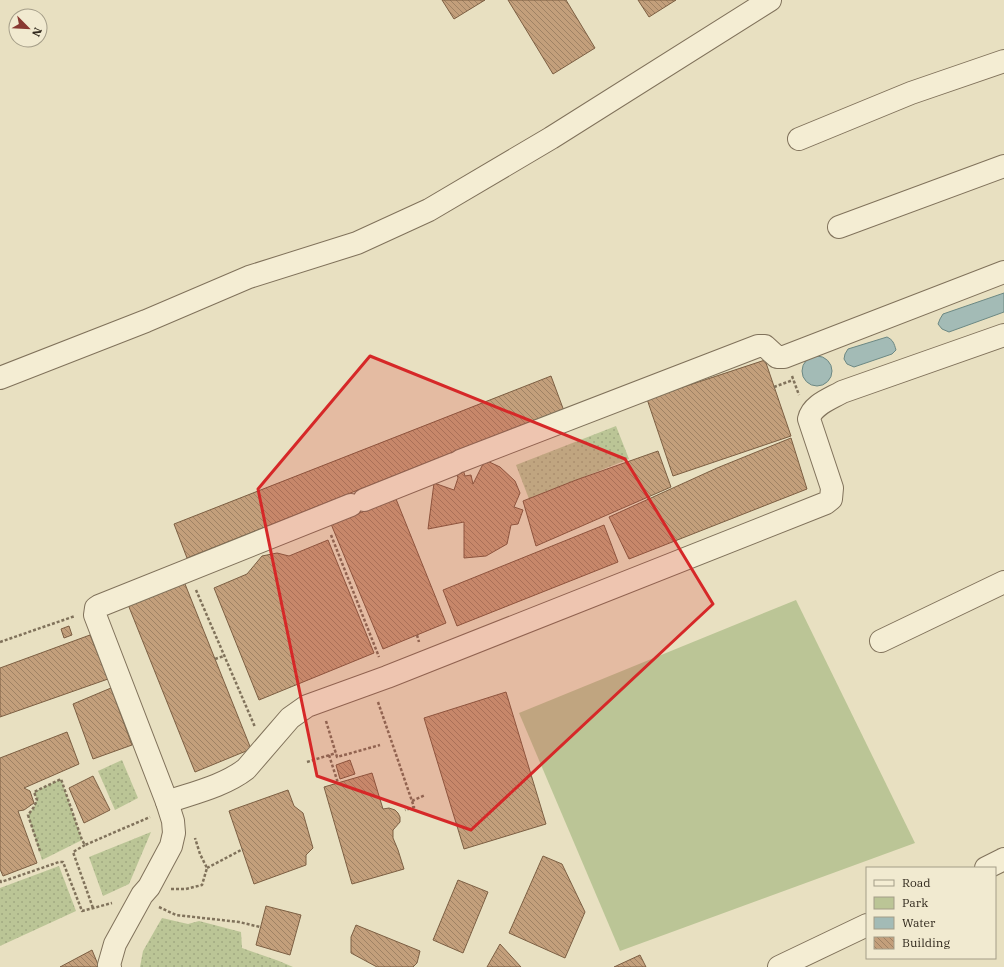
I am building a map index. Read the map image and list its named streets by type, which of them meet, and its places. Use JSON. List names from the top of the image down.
{
  "legend": [
    "Road",
    "Park",
    "Water",
    "Building"
  ],
  "north": "bottom right"
}
